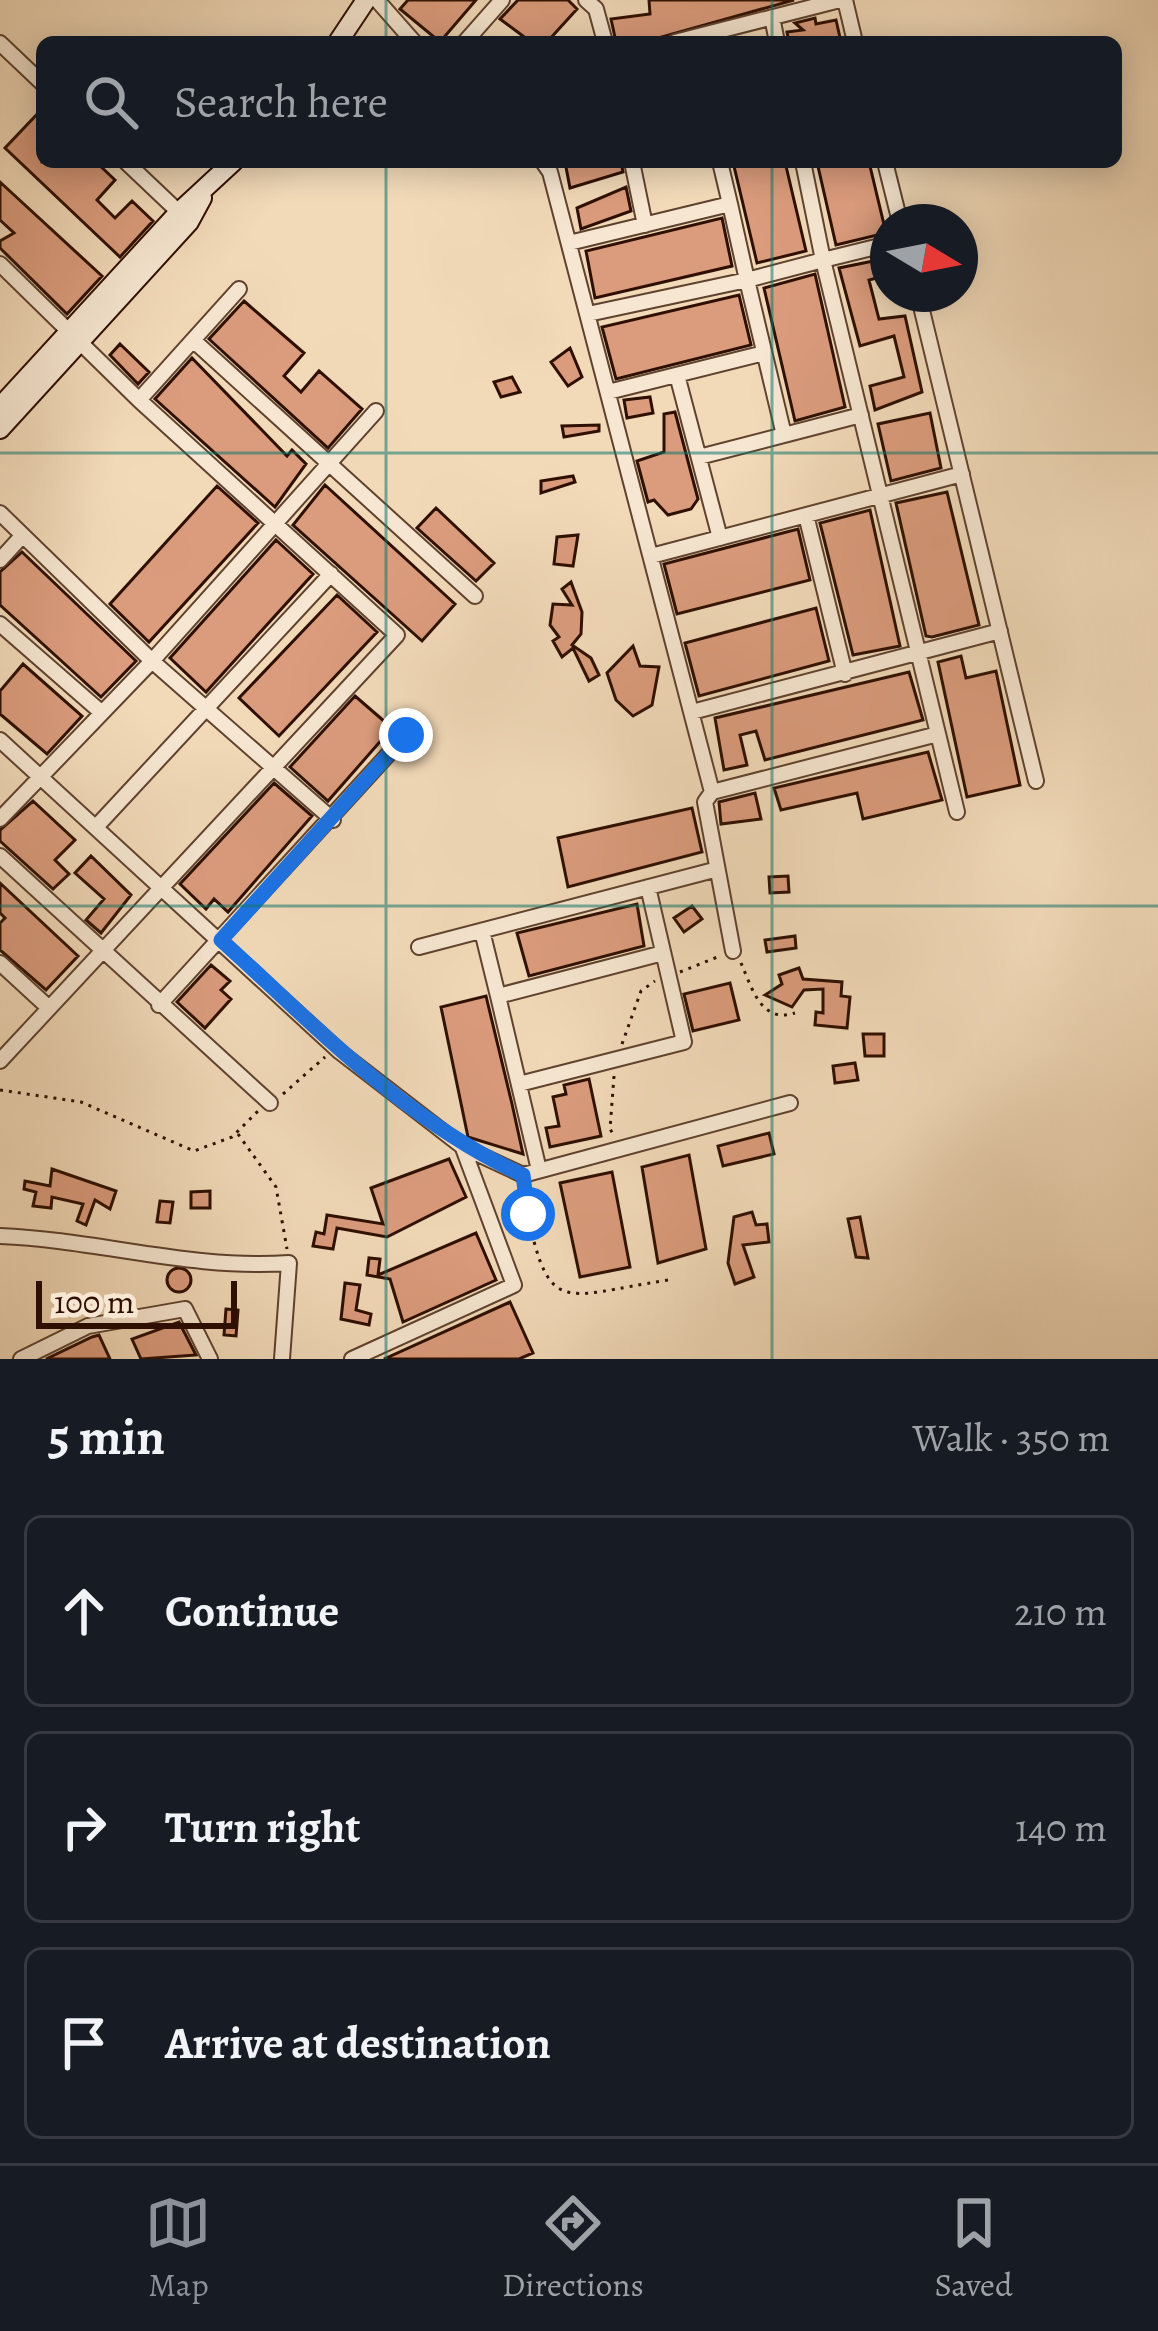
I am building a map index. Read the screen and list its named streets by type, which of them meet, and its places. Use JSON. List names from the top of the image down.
{
  "scale_bar": "100 m",
  "north": "right",
  "page": {
    "search": "Search here",
    "scale": "100 m",
    "heading": ["5 min", "Walk · 350 m"],
    "list": [
      ["Continue", "210 m"],
      ["Turn right", "140 m"],
      "Arrive at destination"
    ],
    "nav": ["Map", "Directions", "Saved"]
  }
}
